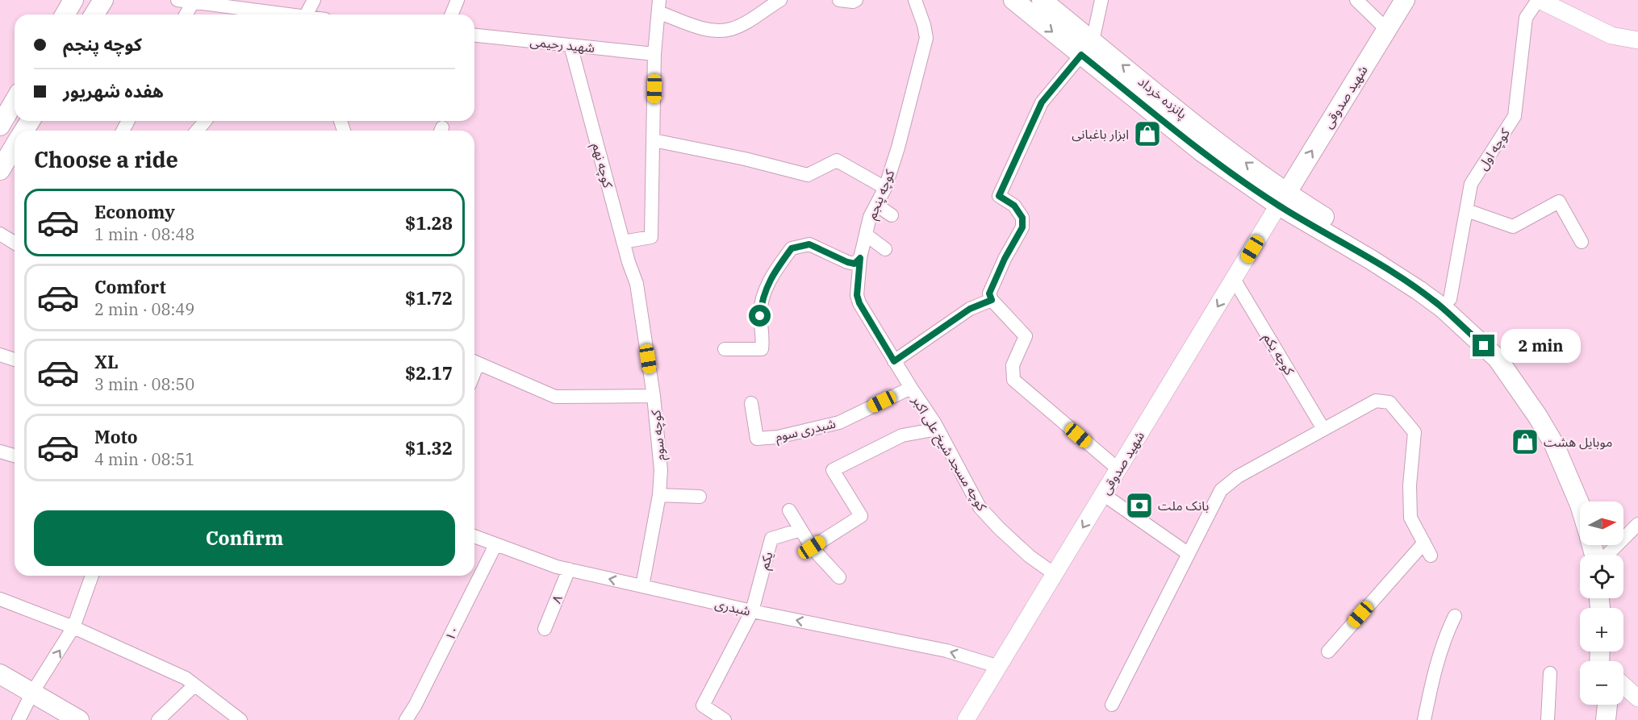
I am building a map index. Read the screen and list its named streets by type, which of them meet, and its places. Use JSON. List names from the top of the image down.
{
  "streets": {
    "main road": ["شهید صدوقی", "پانزده خرداد"],
    "street": [
      "شهید رحیمی",
      "کوچه اول",
      "کوچه نهم",
      "کوچه پنجم",
      "کوچه یکم",
      "شبدری سوم",
      "کوچه سوم",
      "کوچه مسجد شیخ علی اکبر",
      "یکم",
      "۸",
      "شبدری",
      "۱۰"
    ]
  },
  "crossings": [
    ["شهید رحیمی", "کوچه نهم"],
    ["شهید صدوقی", "پانزده خرداد"],
    ["شهید صدوقی", "کوچه یکم"],
    ["شهید صدوقی", "کوچه مسجد شیخ علی اکبر"],
    ["شهید صدوقی", "شبدری"],
    ["کوچه نهم", "کوچه سوم"],
    ["کوچه پنجم", "کوچه مسجد شیخ علی اکبر"],
    ["شبدری سوم", "کوچه مسجد شیخ علی اکبر"],
    ["کوچه سوم", "شبدری"],
    ["یکم", "شبدری"],
    ["۸", "شبدری"],
    ["شبدری", "۱۰"]
  ],
  "one_way": ["شبدری"],
  "places": {
    "shop": ["ابزار باغبانی", "موبایل هشت"],
    "bank": ["بانک ملت"]
  },
  "north": "right",
  "page": {
    "banner": ["کوچه پنجم", "هفده شهریور"],
    "heading": "Choose a ride",
    "list": [
      {
        "name": "Economy",
        "note": "1 min · 08:48",
        "value": "$1.28"
      },
      {
        "name": "Comfort",
        "note": "2 min · 08:49",
        "value": "$1.72"
      },
      {
        "name": "XL",
        "note": "3 min · 08:50",
        "value": "$2.17"
      },
      {
        "name": "Moto",
        "note": "4 min · 08:51",
        "value": "$1.32"
      }
    ],
    "bubble": "2 min",
    "buttons": "Confirm",
    "map_buttons": ["+", "−"]
  }
}
